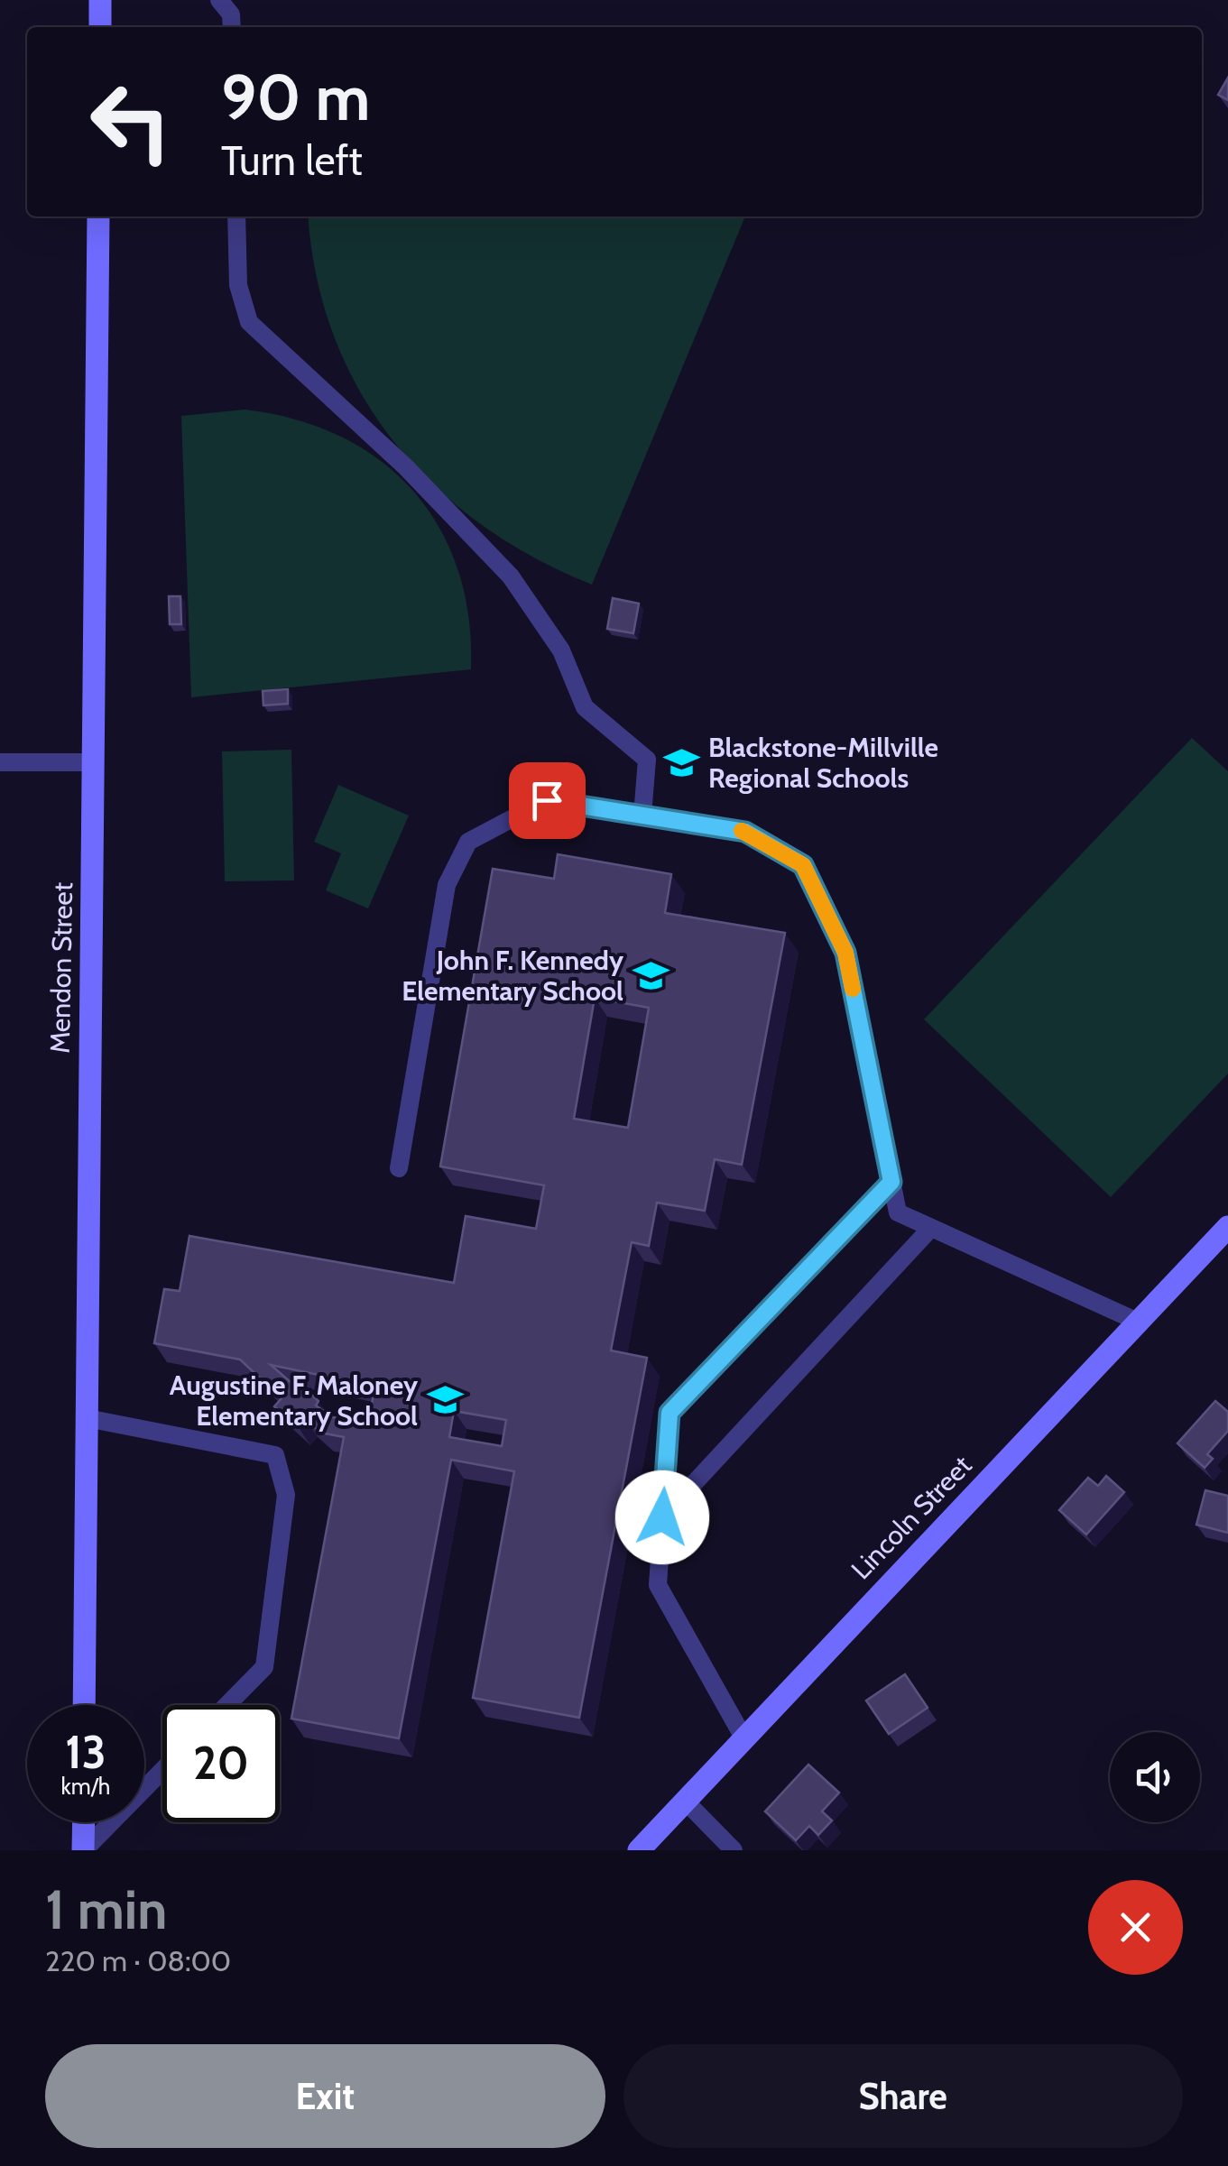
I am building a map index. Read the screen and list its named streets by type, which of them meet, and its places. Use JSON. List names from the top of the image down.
{
  "streets": {
    "street": ["Mendon Street", "Lincoln Street"]
  },
  "places": {
    "school or university": ["Blackstone-Millville Regional Schools", "John F. Kennedy Elementary School", "Augustine F. Maloney Elementary School"]
  },
  "page": {
    "turn": ["90 m", "Turn left"],
    "speed": "13 km/h",
    "limit": "20",
    "heading": ["1 min", "220 m · 08:00"],
    "buttons": ["Exit", "Share"]
  }
}
